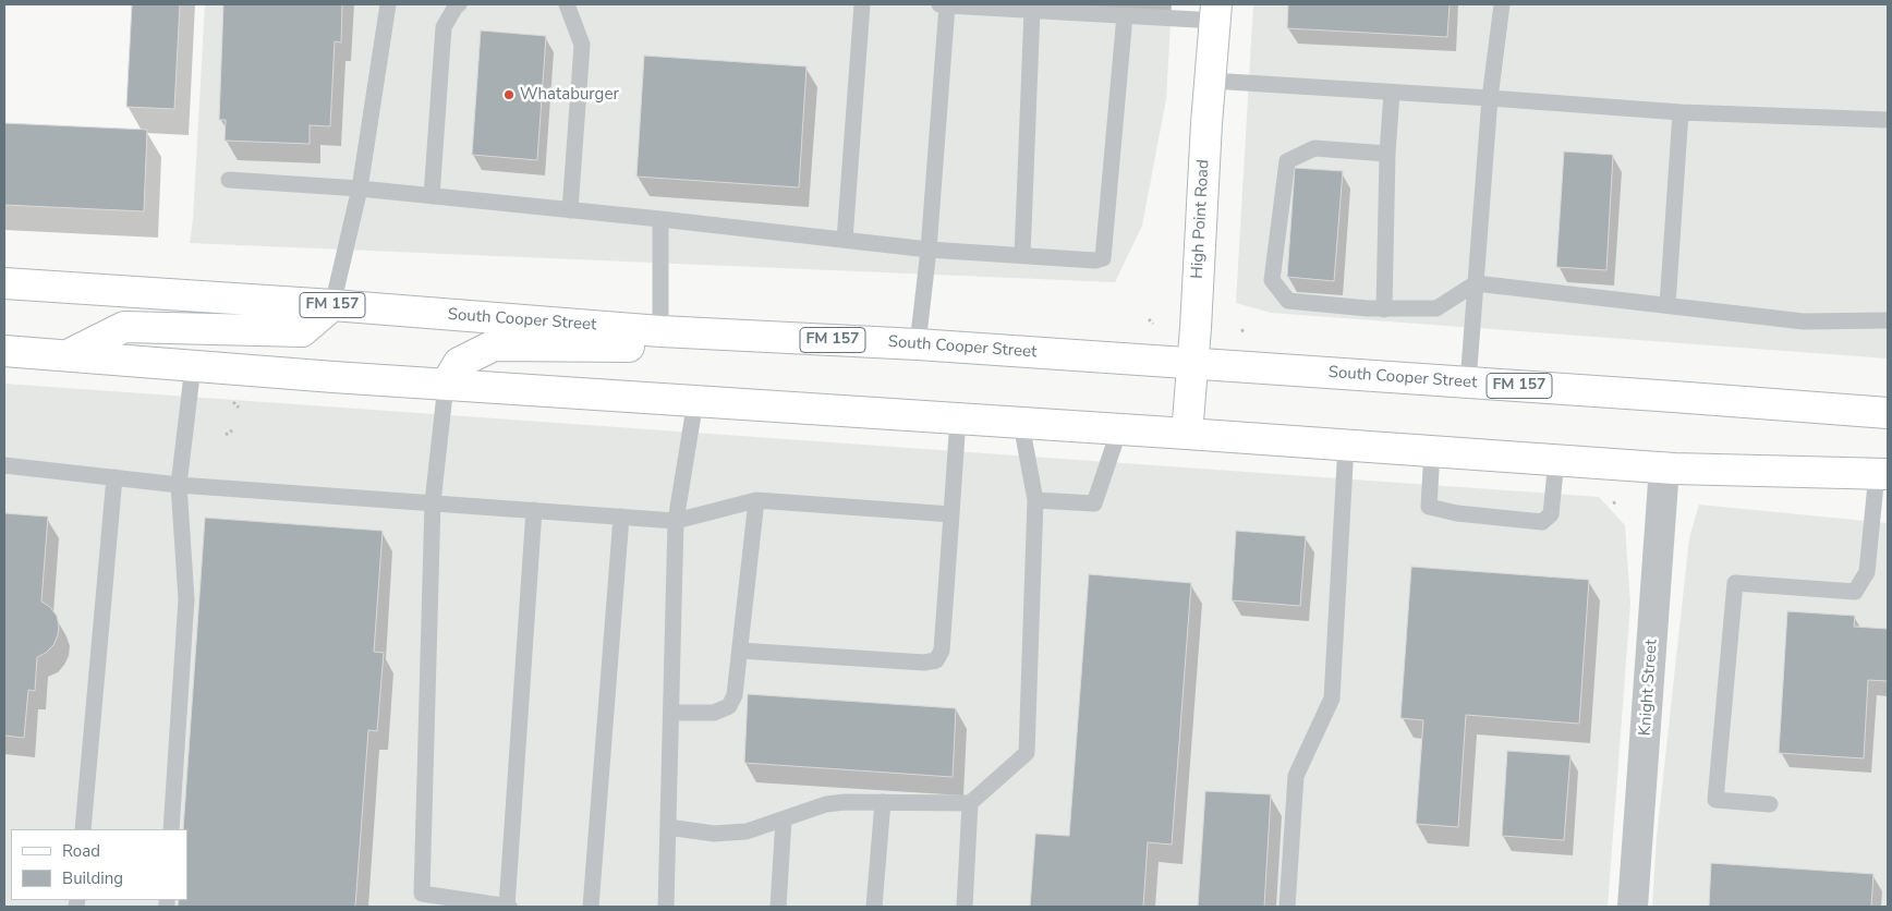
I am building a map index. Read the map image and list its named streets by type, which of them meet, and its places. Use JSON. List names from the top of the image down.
{
  "streets": {
    "main road": ["High Point Road", "FM 157", "South Cooper Street"],
    "street": ["Knight Street"]
  },
  "crossings": [
    ["High Point Road", "South Cooper Street"]
  ],
  "places": ["Whataburger"],
  "legend": ["Road", "Building"]
}
